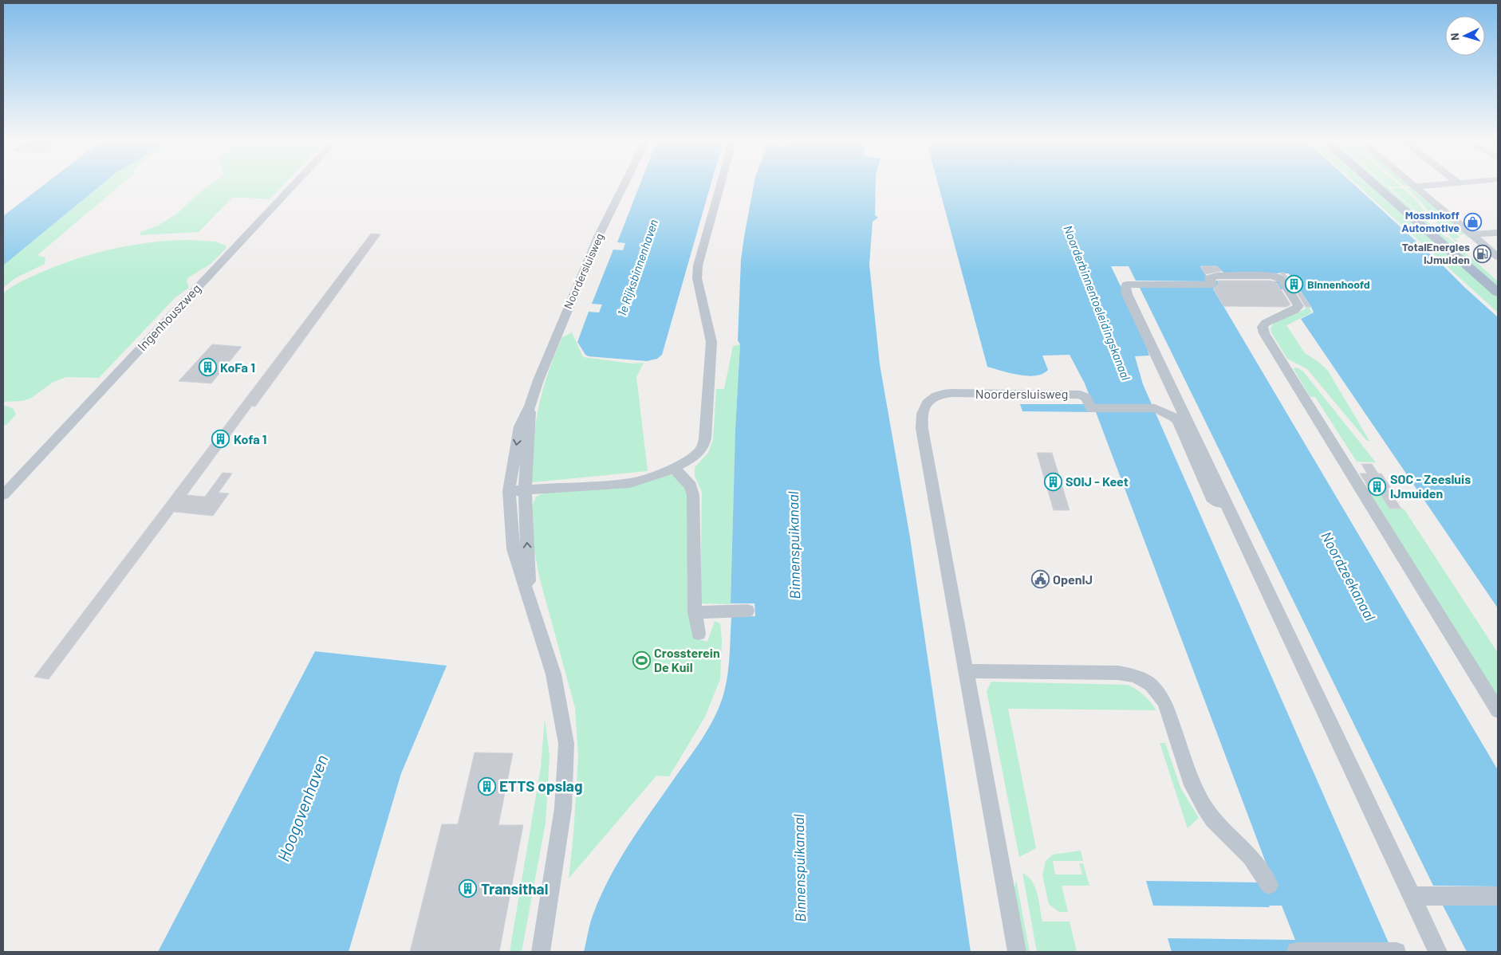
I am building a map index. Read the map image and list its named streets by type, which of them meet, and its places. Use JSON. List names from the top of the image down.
{
  "streets": {
    "street": ["Noordersluisweg", "Ingenhouszweg"]
  },
  "water": [
    "1e Rijksbinnenhaven",
    "Noorderbinnentoeleidingskanaal",
    "Binnenspuikanaal",
    "Noordzeekanaal",
    "Hoogovenhaven"
  ],
  "places": {
    "shop": ["Mossinkoff Automotive"],
    "fuel station": ["TotalEnergies IJmuiden"],
    "building": [
      "Binnenhoofd",
      "KoFa 1",
      "Kofa 1",
      "SOIJ - Keet",
      "SOC - Zeesluis IJmuiden",
      "ETTS opslag",
      "Transithal"
    ],
    "public building": ["OpenIJ"],
    "sports": ["Crossterein De Kuil"]
  },
  "north": "left"
}
